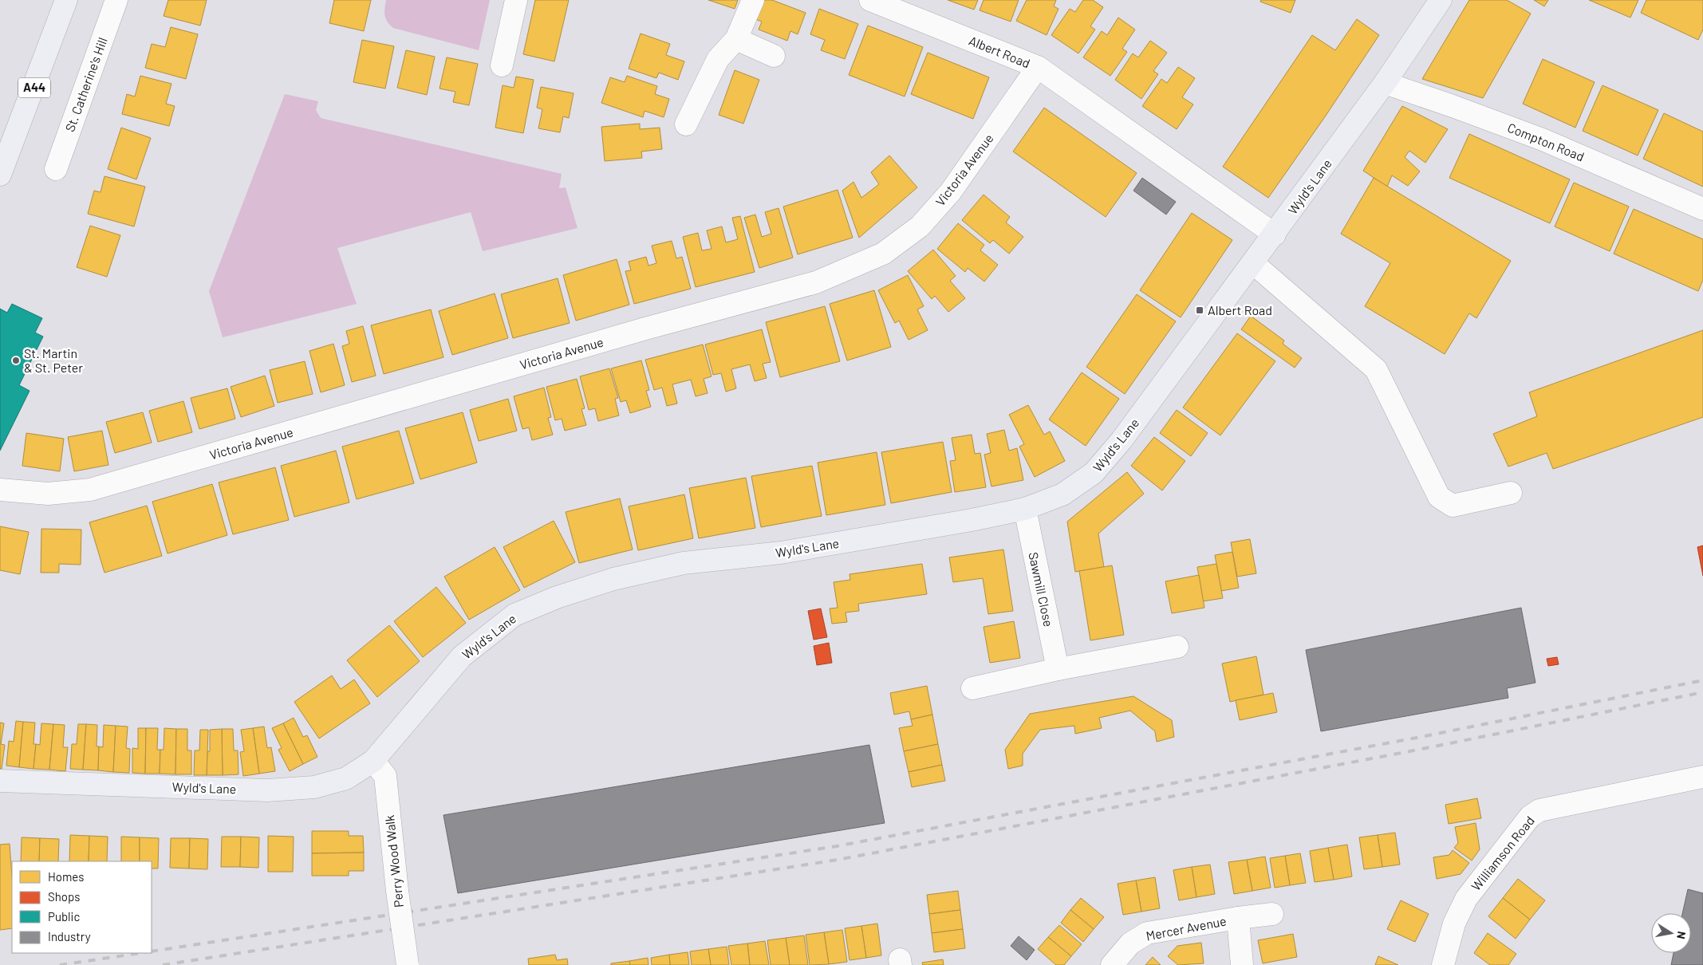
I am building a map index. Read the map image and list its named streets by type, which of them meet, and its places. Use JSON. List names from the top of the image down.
{
  "streets": {
    "main road": ["A44", "Wyld's Lane"],
    "street": [
      "Albert Road",
      "St. Catherine's Hill",
      "Compton Road",
      "Victoria Avenue",
      "Sawmill Close",
      "Williamson Road",
      "Perry Wood Walk",
      "Mercer Avenue"
    ]
  },
  "crossings": [
    ["Albert Road", "Victoria Avenue"],
    ["Albert Road", "Wyld's Lane"],
    ["Compton Road", "Wyld's Lane"],
    ["Wyld's Lane", "Sawmill Close"],
    ["Wyld's Lane", "Perry Wood Walk"]
  ],
  "places": {
    "transit": ["Albert Road"],
    "other": ["St. Martin & St. Peter"]
  },
  "legend": [
    "Homes",
    "Shops",
    "Public",
    "Industry"
  ],
  "north": "right"
}
